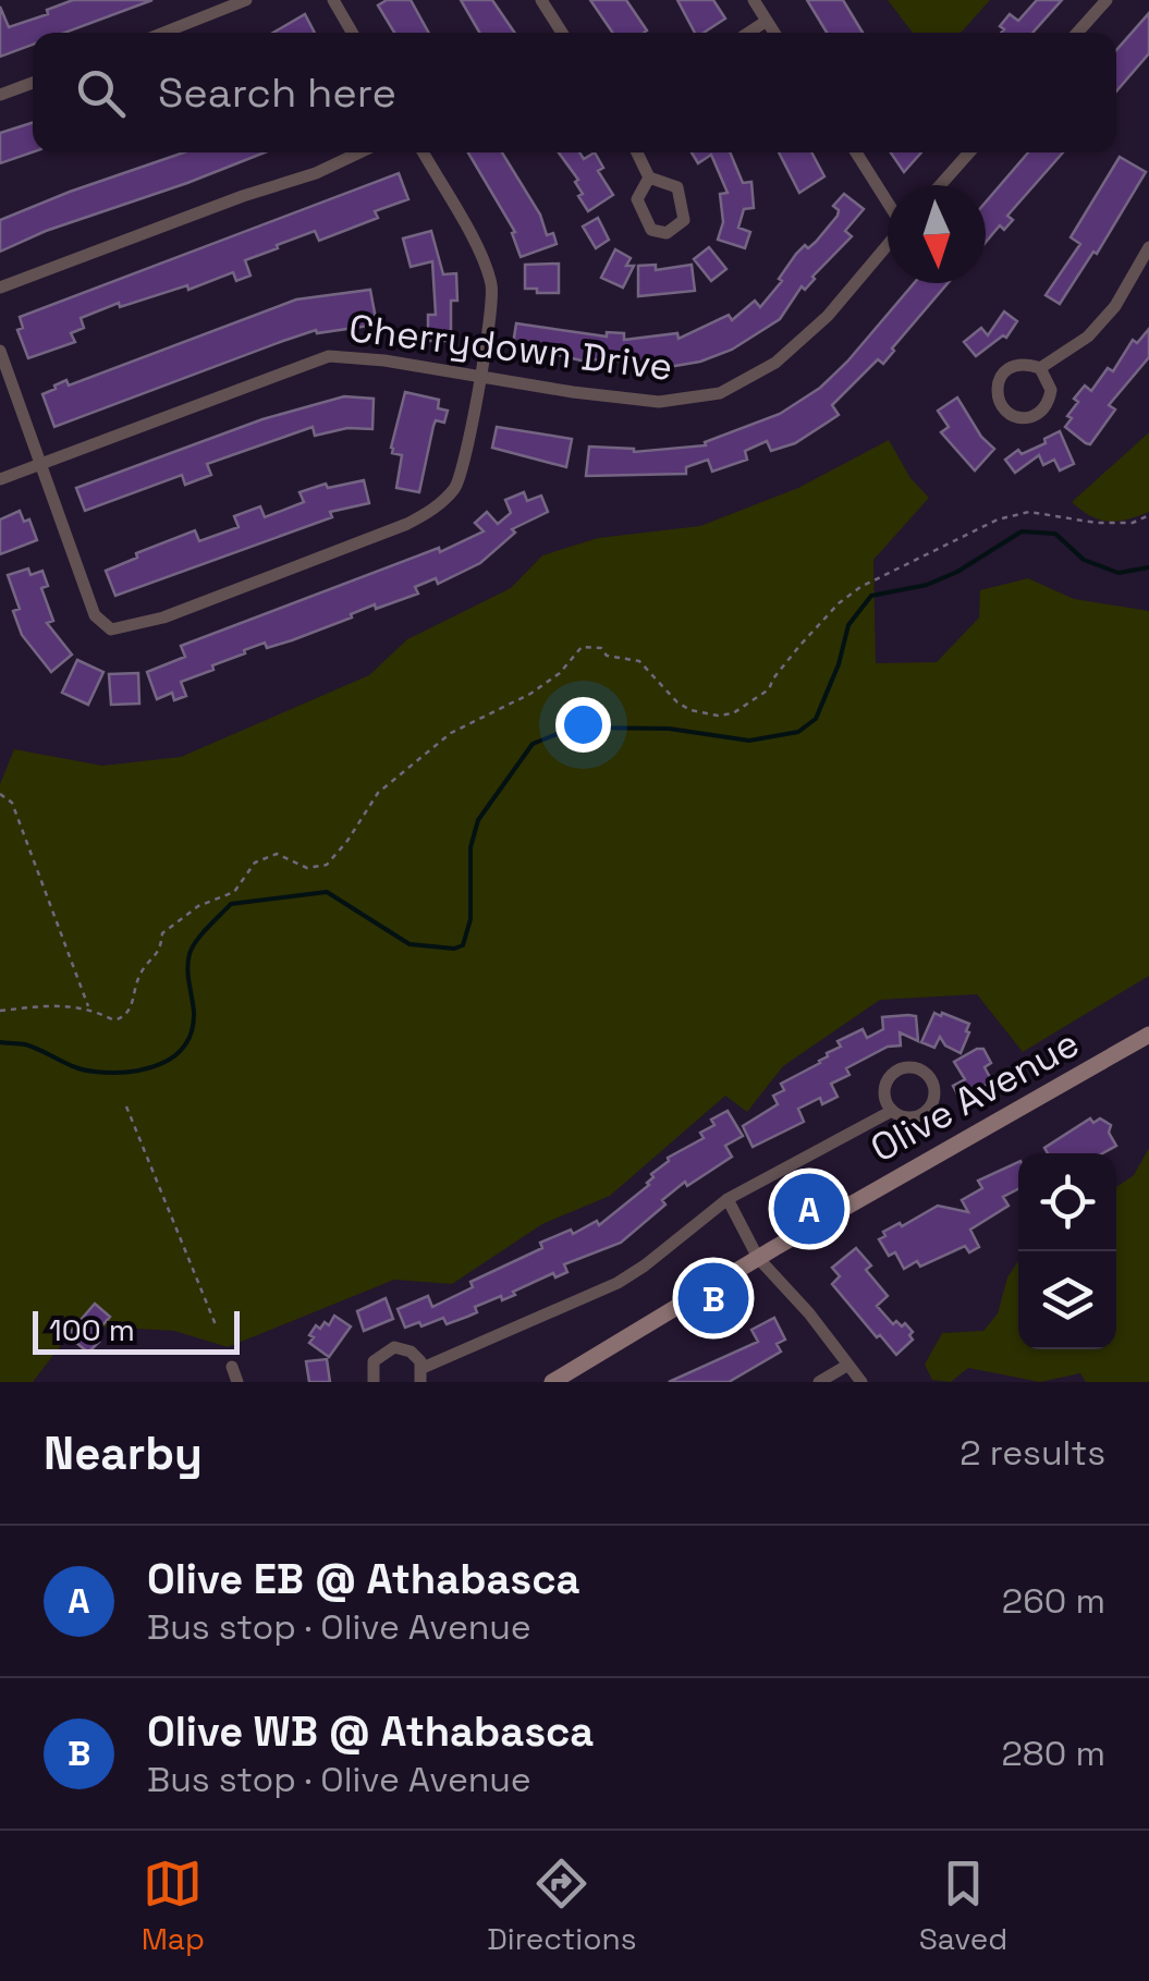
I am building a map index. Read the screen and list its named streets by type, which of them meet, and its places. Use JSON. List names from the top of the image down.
{
  "streets": {
    "main road": ["Olive Avenue"],
    "street": ["Cherrydown Drive"]
  },
  "scale_bar": "100 m",
  "north": "bottom",
  "page": {
    "search": "Search here",
    "pins": ["A", "B"],
    "scale": "100 m",
    "heading": ["Nearby", "2 results"],
    "list": [
      {
        "mark": "A",
        "name": "Olive EB @ Athabasca",
        "note": "Bus stop · Olive Avenue",
        "value": "260 m"
      },
      {
        "mark": "B",
        "name": "Olive WB @ Athabasca",
        "note": "Bus stop · Olive Avenue",
        "value": "280 m"
      }
    ],
    "nav": ["Map", "Directions", "Saved"]
  }
}
